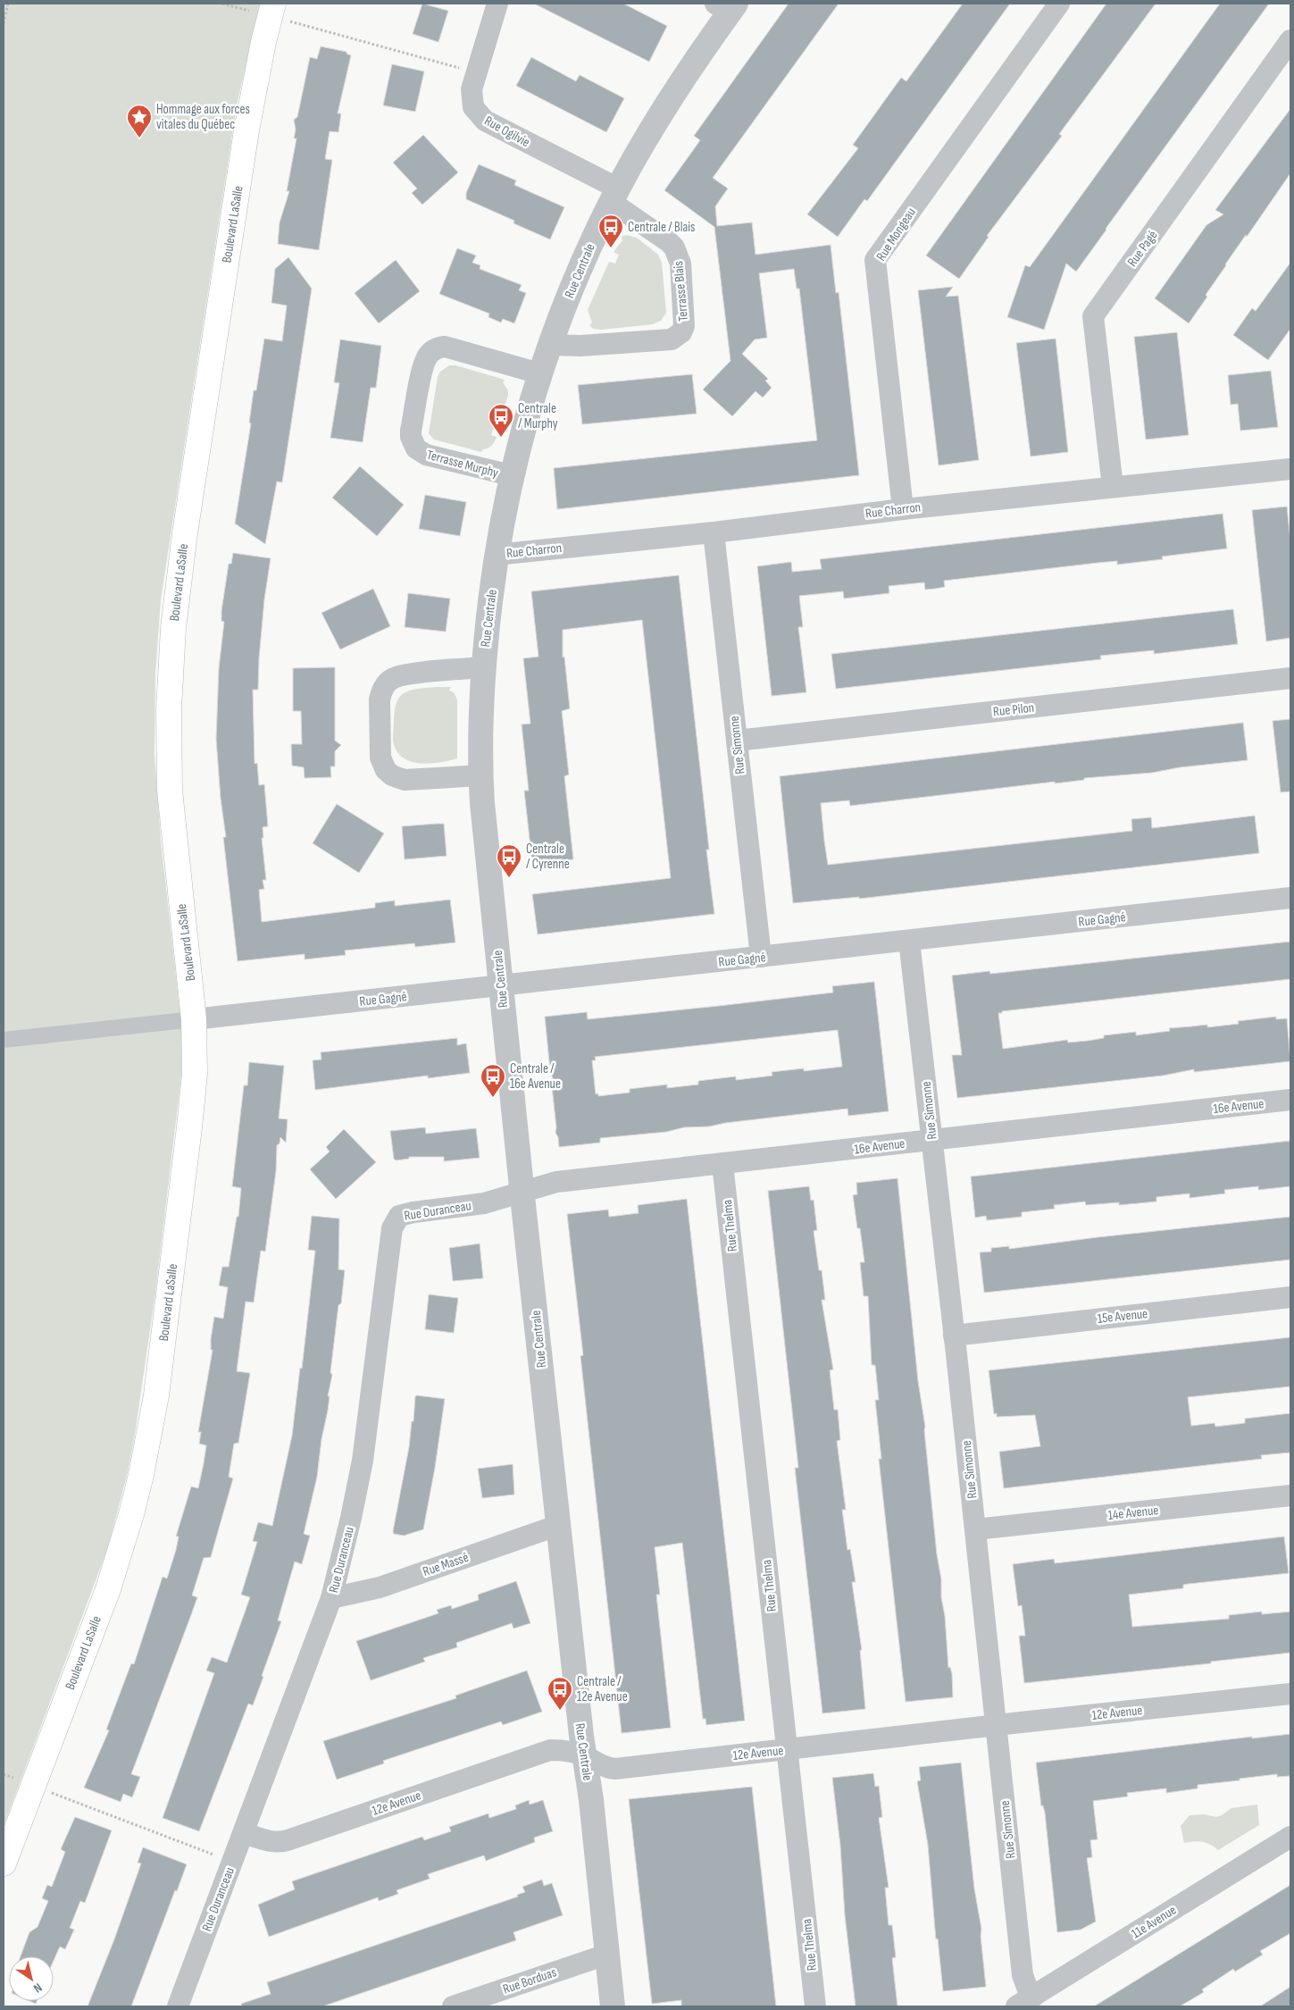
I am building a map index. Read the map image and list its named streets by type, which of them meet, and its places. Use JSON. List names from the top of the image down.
{
  "streets": {
    "main road": ["Boulevard LaSalle"],
    "street": [
      "Rue Ogilvie",
      "Rue Mongeau",
      "Rue Pagé",
      "Rue Centrale",
      "Terrasse Blais",
      "Terrasse Murphy",
      "Rue Charron",
      "Rue Pilon",
      "Rue Simonne",
      "Rue Gagné",
      "16e Avenue",
      "Rue Duranceau",
      "Rue Thelma",
      "15e Avenue",
      "14e Avenue",
      "Rue Massé",
      "12e Avenue",
      "11e Avenue",
      "Rue Borduas"
    ]
  },
  "crossings": [
    ["Rue Ogilvie", "Rue Centrale"],
    ["Rue Ogilvie", "Terrasse Blais"],
    ["Boulevard LaSalle", "Rue Gagné"],
    ["Rue Mongeau", "Rue Charron"],
    ["Rue Pagé", "Rue Charron"],
    ["Rue Centrale", "Terrasse Blais"],
    ["Rue Centrale", "Terrasse Murphy"],
    ["Rue Centrale", "Rue Charron"],
    ["Rue Centrale", "Rue Gagné"],
    ["Rue Centrale", "16e Avenue"],
    ["Rue Centrale", "Rue Duranceau"],
    ["Rue Centrale", "Rue Massé"],
    ["Rue Centrale", "12e Avenue"],
    ["Rue Centrale", "Rue Borduas"],
    ["Rue Charron", "Rue Simonne"],
    ["Rue Pilon", "Rue Simonne"],
    ["Rue Simonne", "Rue Gagné"],
    ["Rue Simonne", "16e Avenue"],
    ["Rue Simonne", "15e Avenue"],
    ["Rue Simonne", "14e Avenue"],
    ["Rue Simonne", "12e Avenue"],
    ["Rue Simonne", "11e Avenue"],
    ["16e Avenue", "Rue Duranceau"],
    ["16e Avenue", "Rue Thelma"],
    ["Rue Duranceau", "Rue Massé"],
    ["Rue Duranceau", "12e Avenue"],
    ["Rue Thelma", "12e Avenue"]
  ],
  "places": {
    "place": ["Hommage aux forces vitales du Québec"],
    "bus stop": [
      "Centrale / Blais",
      "Centrale / Murphy",
      "Centrale / Cyrenne",
      "Centrale / 16e Avenue",
      "Centrale / 12e Avenue"
    ]
  },
  "north": "bottom right"
}
